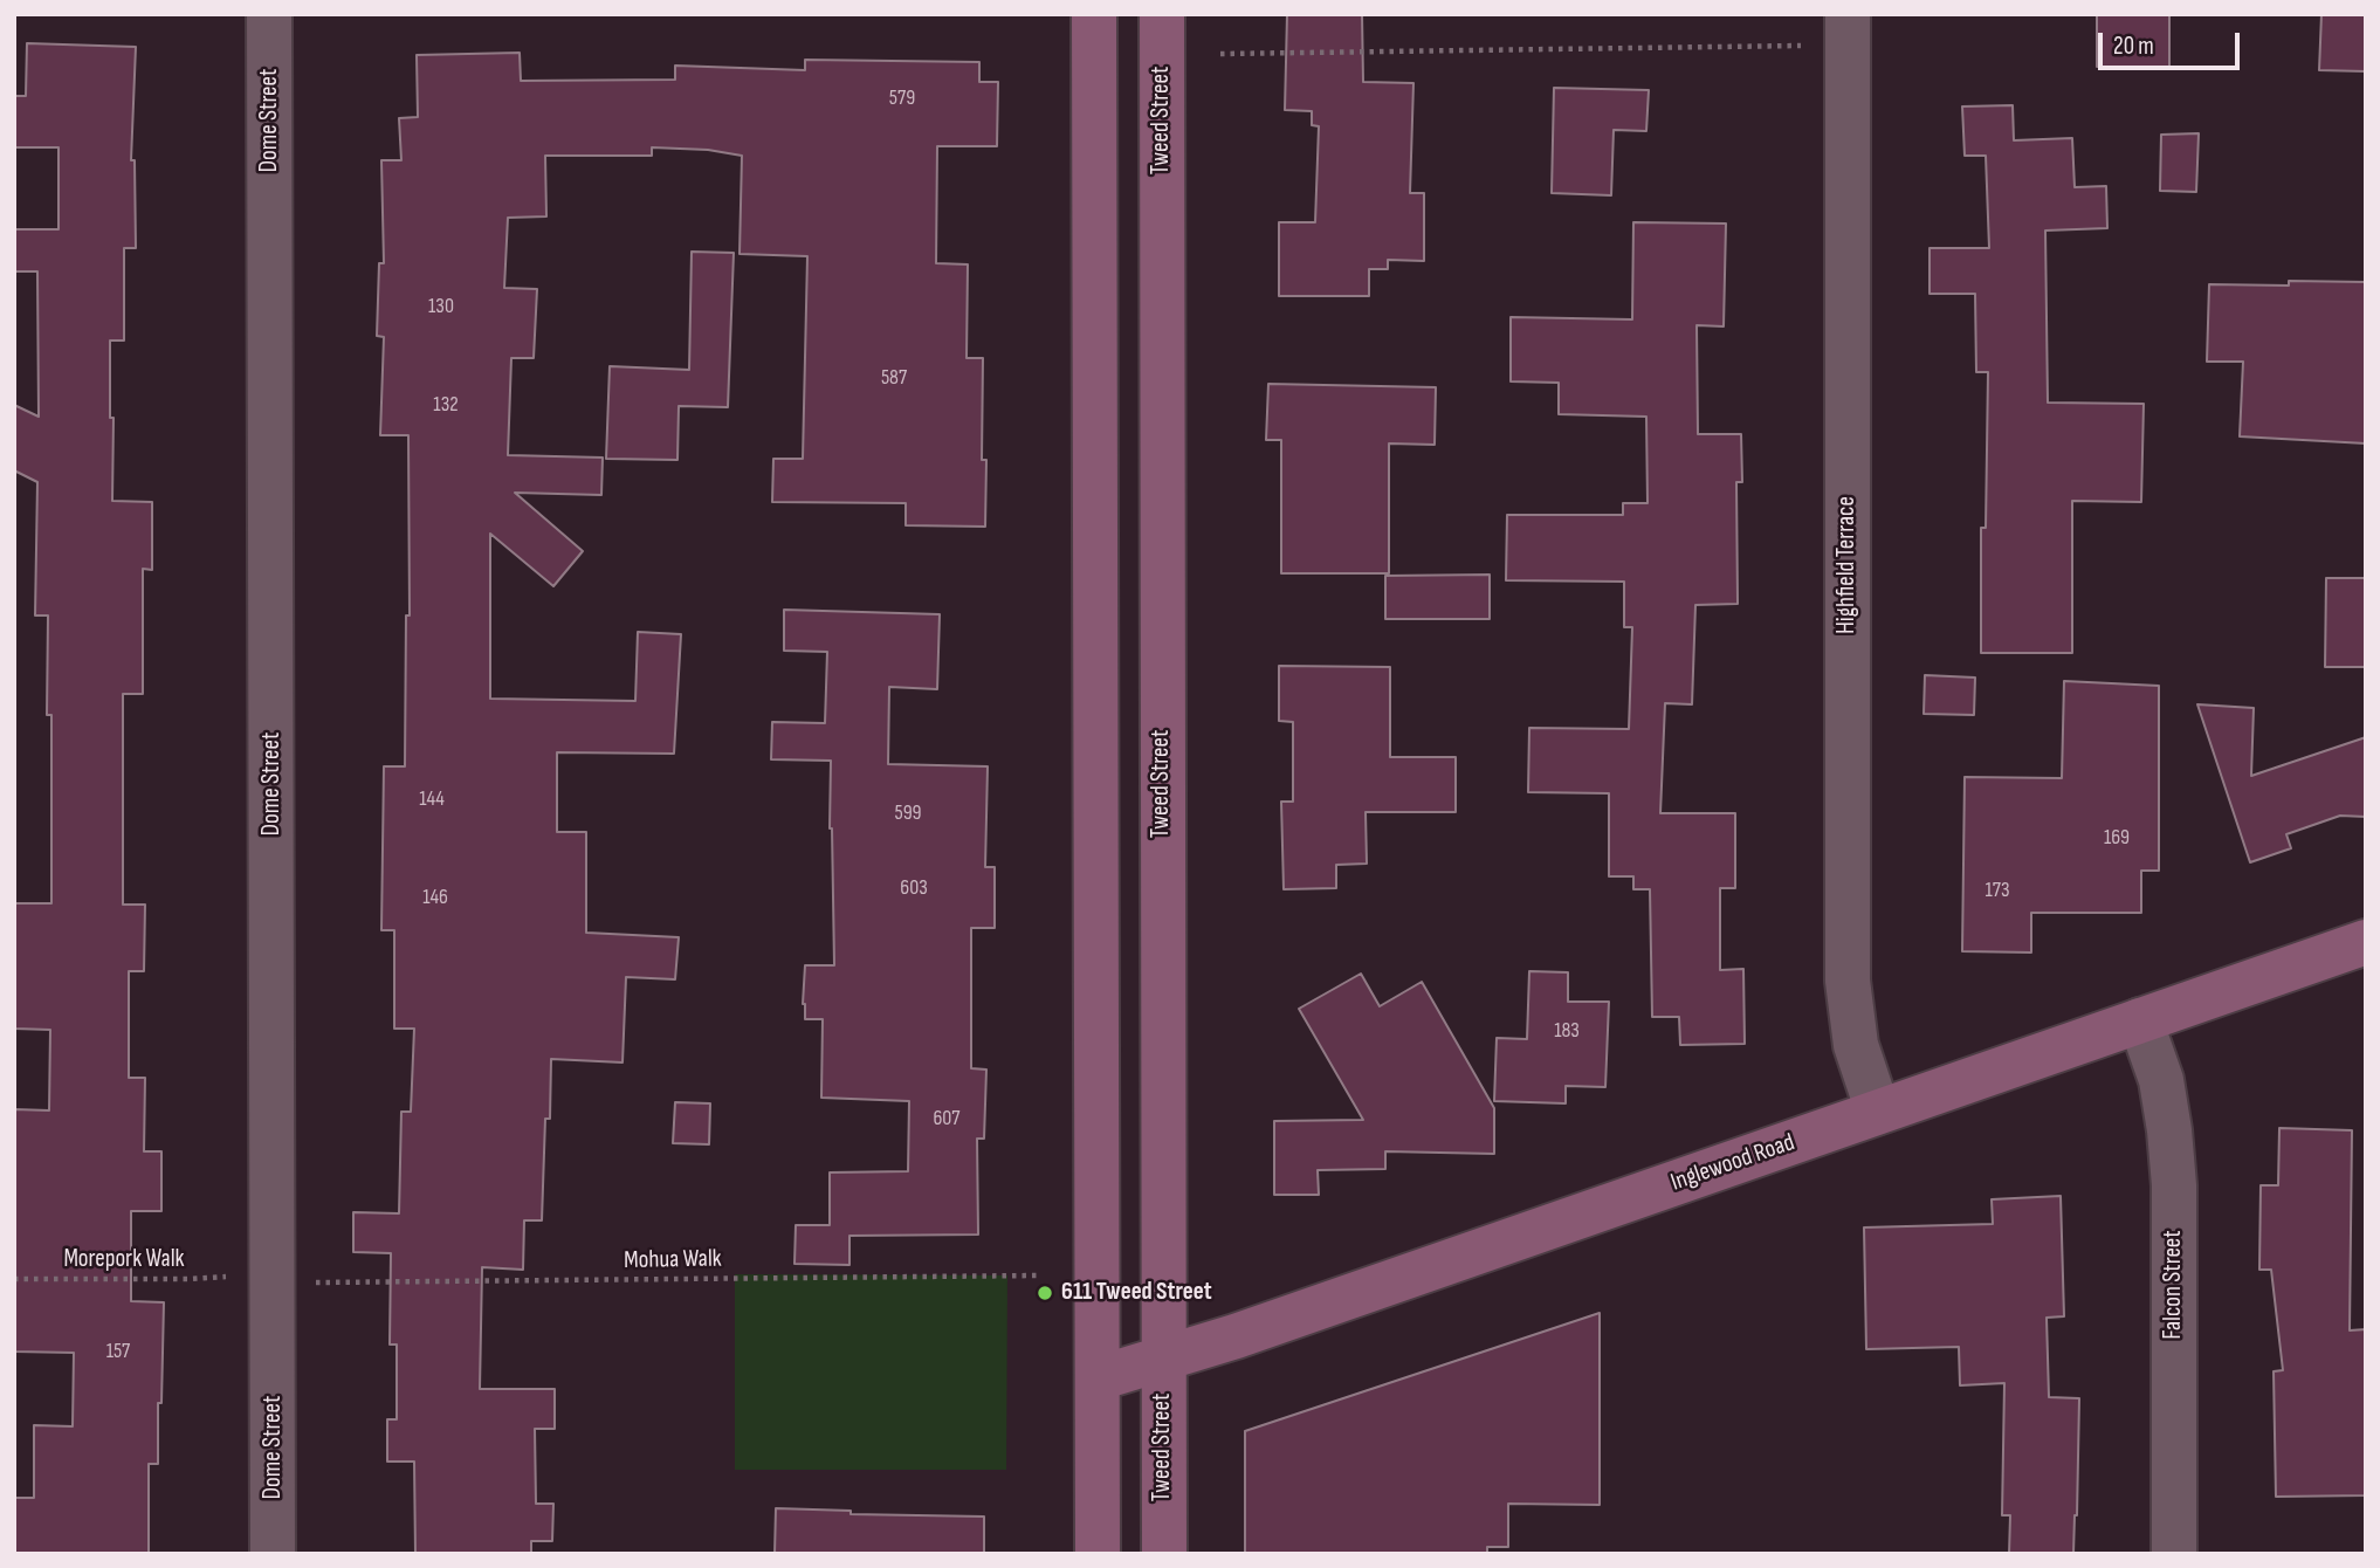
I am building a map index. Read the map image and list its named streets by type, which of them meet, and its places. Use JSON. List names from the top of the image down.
{
  "streets": {
    "main road": ["Tweed Street", "Inglewood Road"],
    "street": ["Dome Street", "Highfield Terrace", "Falcon Street"],
    "path": ["Morepork Walk", "Mohua Walk"]
  },
  "crossings": [
    ["Tweed Street", "Inglewood Road"],
    ["Highfield Terrace", "Inglewood Road"],
    ["Inglewood Road", "Falcon Street"]
  ],
  "places": ["611 Tweed Street"],
  "house_numbers": [
    "579",
    "130",
    "587",
    "132",
    "144",
    "599",
    "169",
    "603",
    "173",
    "146",
    "183",
    "607",
    "157"
  ],
  "scale_bar": "20 m"
}
